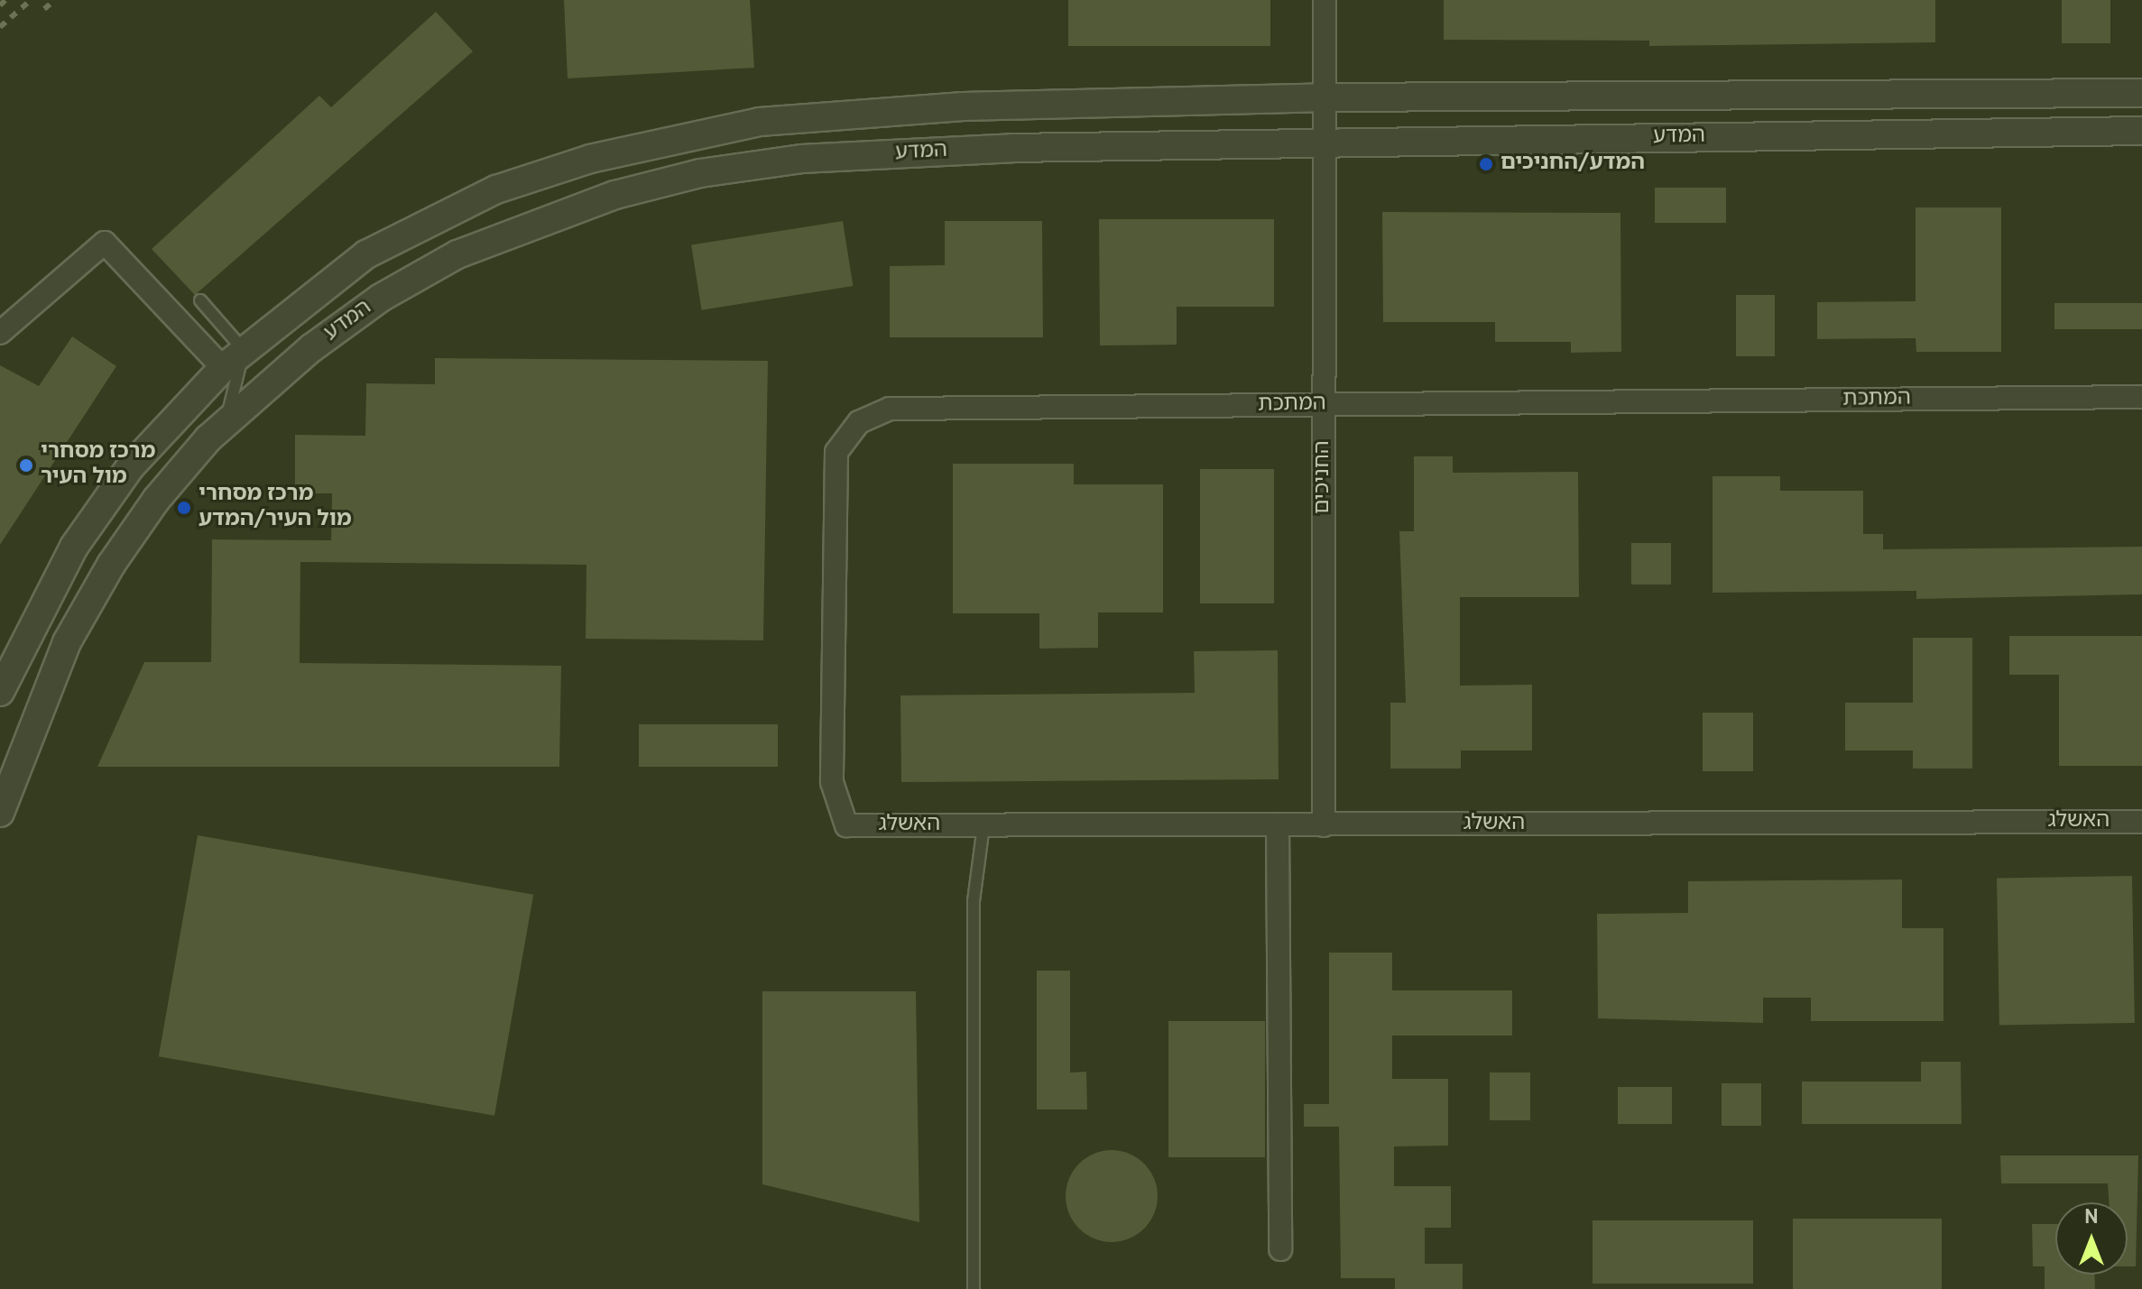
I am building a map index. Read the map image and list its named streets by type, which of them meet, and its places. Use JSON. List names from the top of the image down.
{
  "streets": {
    "street": [
      "המדע",
      "המתכת",
      "החניכים",
      "האשלג"
    ]
  },
  "crossings": [
    ["המדע", "החניכים"],
    ["המתכת", "החניכים"],
    ["המתכת", "האשלג"],
    ["החניכים", "האשלג"]
  ],
  "places": ["המדע/החניכים", "מרכז מסחרי מול העיר", "מרכז מסחרי מול העיר/המדע"],
  "north": "top"
}
